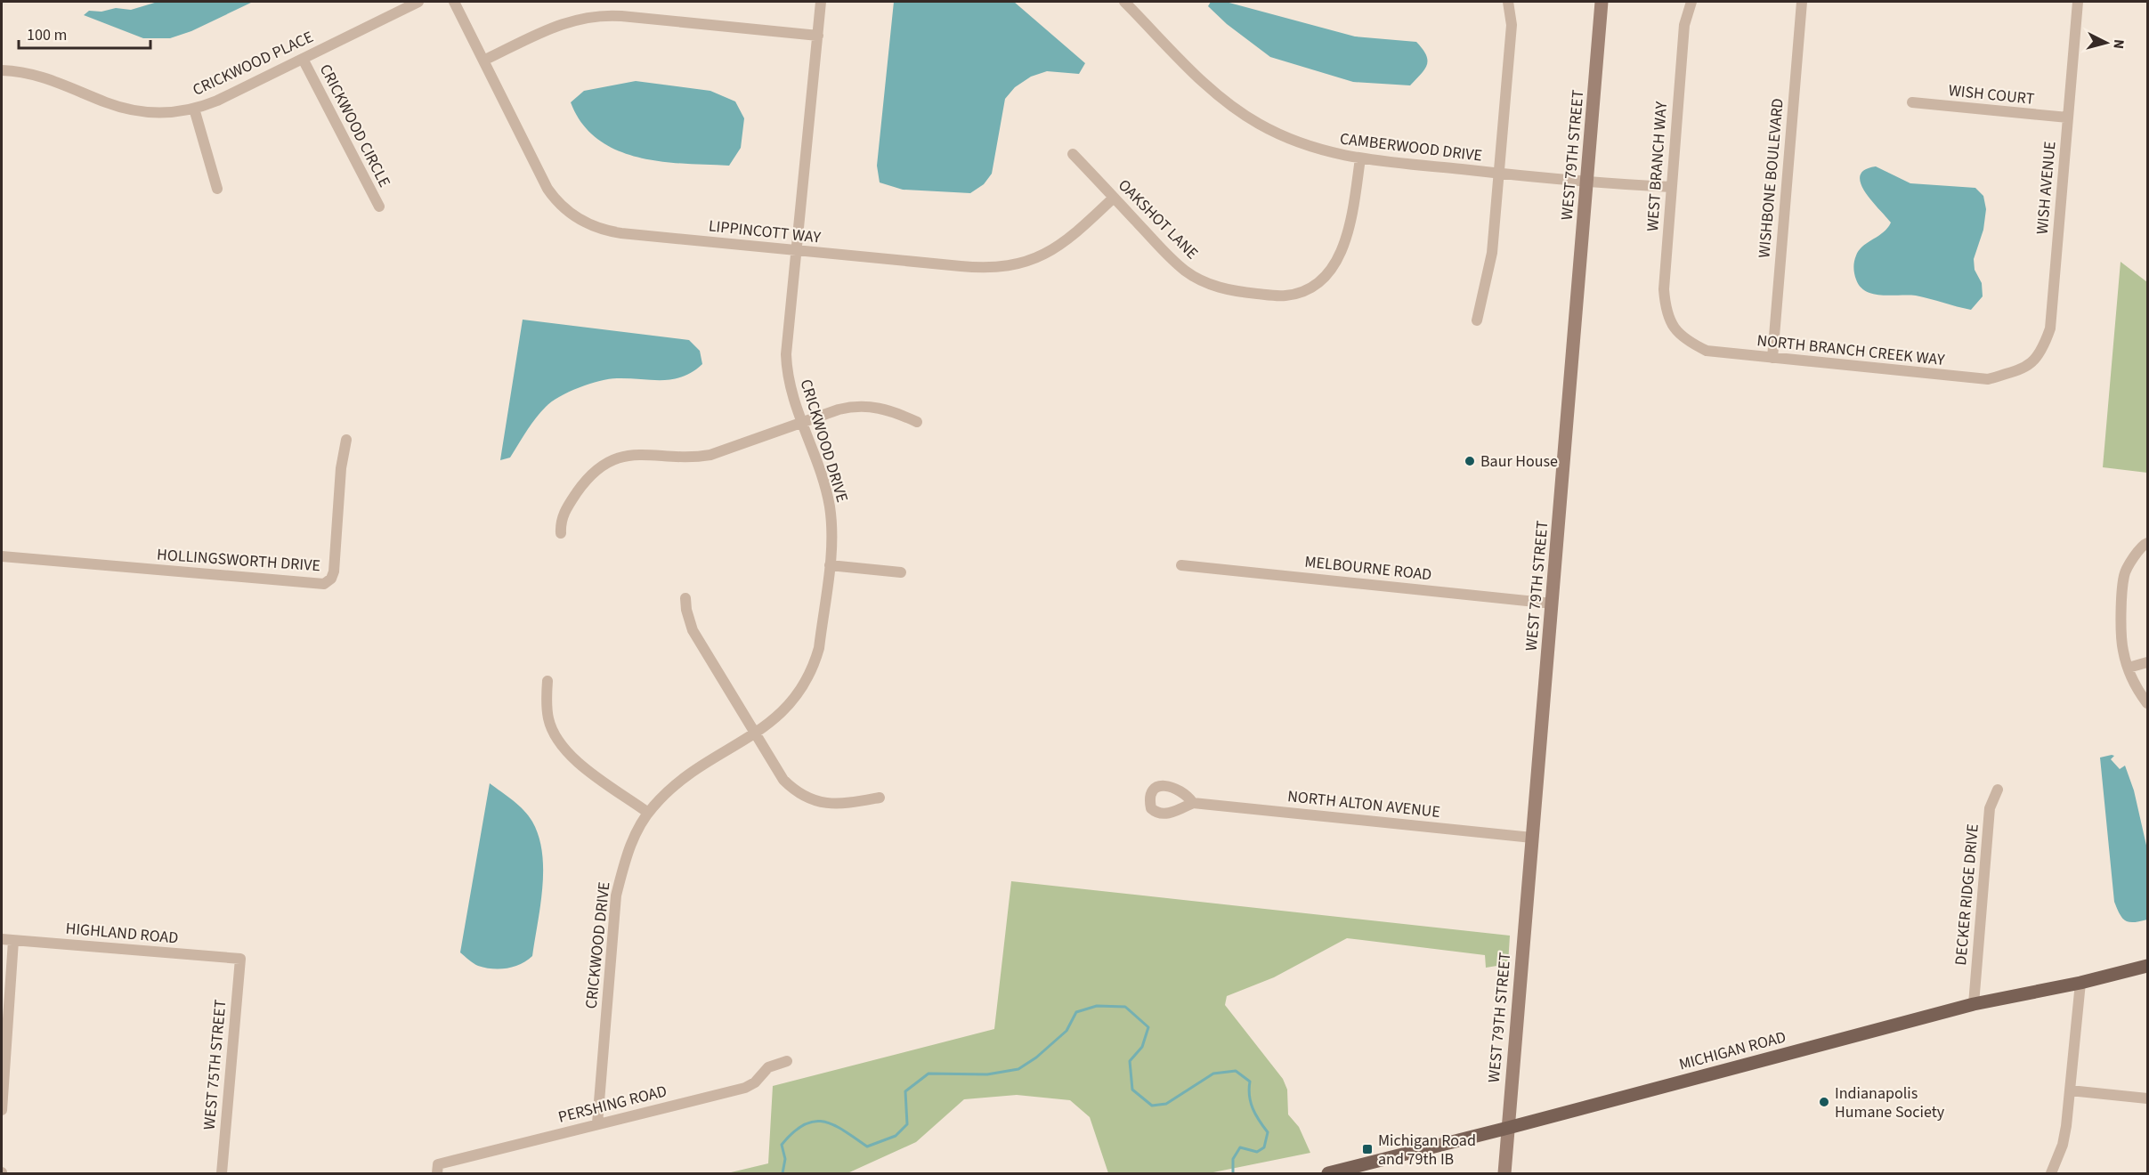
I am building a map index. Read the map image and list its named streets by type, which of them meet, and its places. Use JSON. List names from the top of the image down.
{
  "streets": {
    "main road": ["WEST 79TH STREET", "MICHIGAN ROAD"],
    "street": [
      "CRICKWOOD PLACE",
      "WISH COURT",
      "CRICKWOOD CIRCLE",
      "CAMBERWOOD DRIVE",
      "WEST BRANCH WAY",
      "WISHBONE BOULEVARD",
      "WISH AVENUE",
      "OAKSHOT LANE",
      "LIPPINCOTT WAY",
      "NORTH BRANCH CREEK WAY",
      "CRICKWOOD DRIVE",
      "HOLLINGSWORTH DRIVE",
      "MELBOURNE ROAD",
      "NORTH ALTON AVENUE",
      "DECKER RIDGE DRIVE",
      "HIGHLAND ROAD",
      "WEST 75TH STREET",
      "PERSHING ROAD"
    ]
  },
  "crossings": [
    ["CRICKWOOD PLACE", "CRICKWOOD CIRCLE"],
    ["WISH COURT", "WISH AVENUE"],
    ["CAMBERWOOD DRIVE", "WEST 79TH STREET"],
    ["CAMBERWOOD DRIVE", "WEST BRANCH WAY"],
    ["CAMBERWOOD DRIVE", "OAKSHOT LANE"],
    ["WEST 79TH STREET", "MELBOURNE ROAD"],
    ["WEST 79TH STREET", "NORTH ALTON AVENUE"],
    ["WEST 79TH STREET", "MICHIGAN ROAD"],
    ["WEST BRANCH WAY", "NORTH BRANCH CREEK WAY"],
    ["WISHBONE BOULEVARD", "NORTH BRANCH CREEK WAY"],
    ["WISH AVENUE", "NORTH BRANCH CREEK WAY"],
    ["OAKSHOT LANE", "LIPPINCOTT WAY"],
    ["LIPPINCOTT WAY", "CRICKWOOD DRIVE"],
    ["CRICKWOOD DRIVE", "PERSHING ROAD"],
    ["DECKER RIDGE DRIVE", "MICHIGAN ROAD"],
    ["HIGHLAND ROAD", "WEST 75TH STREET"]
  ],
  "places": {
    "other": ["Baur House", "Indianapolis Humane Society"],
    "transit": ["Michigan Road and 79th IB"]
  },
  "scale_bar": "100 m",
  "north": "right"
}
